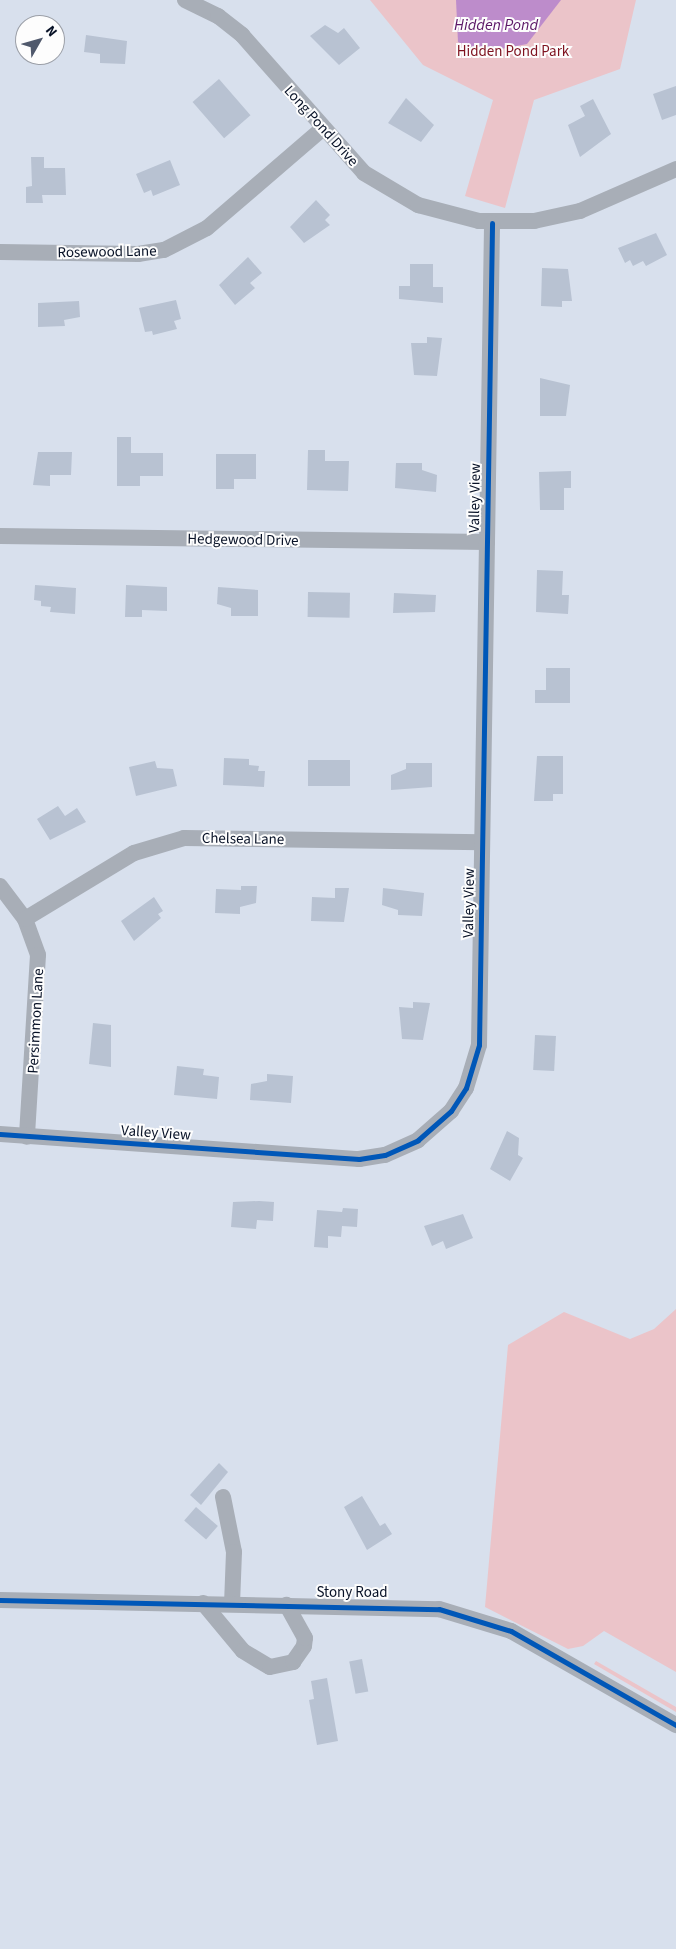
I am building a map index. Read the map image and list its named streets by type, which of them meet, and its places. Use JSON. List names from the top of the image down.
{
  "streets": {
    "street": [
      "Long Pond Drive",
      "Rosewood Lane",
      "Valley View",
      "Hedgewood Drive",
      "Chelsea Lane",
      "Persimmon Lane",
      "Stony Road"
    ]
  },
  "crossings": [
    ["Long Pond Drive", "Rosewood Lane"],
    ["Long Pond Drive", "Valley View"],
    ["Valley View", "Hedgewood Drive"],
    ["Valley View", "Chelsea Lane"],
    ["Valley View", "Persimmon Lane"],
    ["Chelsea Lane", "Persimmon Lane"]
  ],
  "water": ["Hidden Pond"],
  "parks": ["Hidden Pond Park"],
  "north": "top right"
}
